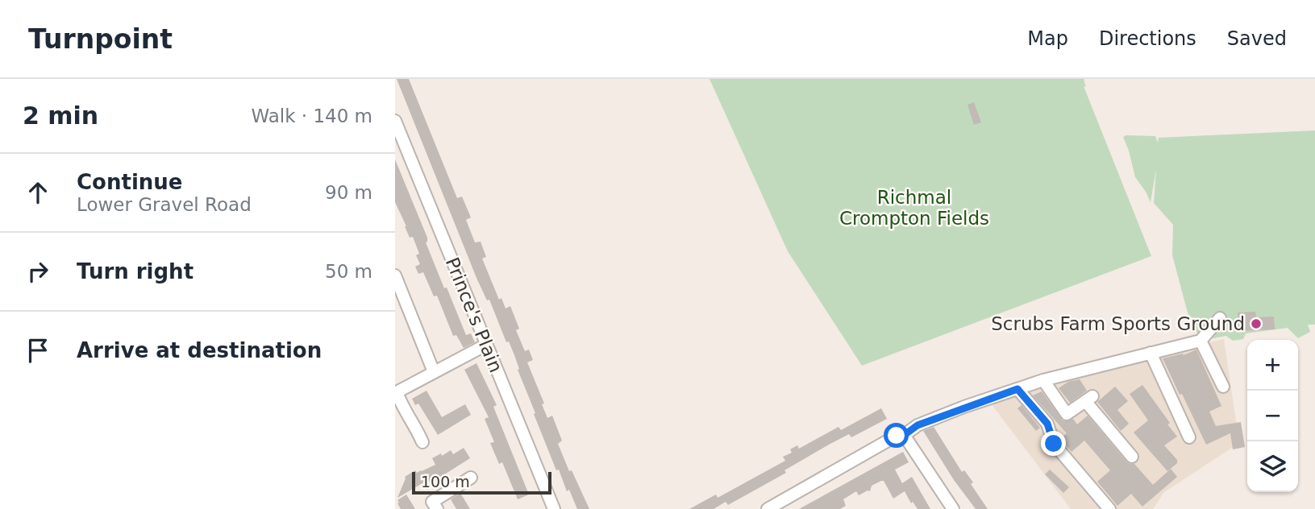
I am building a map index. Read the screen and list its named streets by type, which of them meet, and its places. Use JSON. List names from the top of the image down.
{
  "streets": {
    "street": ["Prince's Plain"]
  },
  "parks": ["Richmal Crompton Fields"],
  "places": ["Scrubs Farm Sports Ground"],
  "scale_bar": "100 m",
  "page": {
    "header": "Turnpoint",
    "nav": ["Map", "Directions", "Saved"],
    "heading": ["2 min", "Walk · 140 m"],
    "list": [
      ["Continue", "Lower Gravel Road", "90 m"],
      ["Turn right", "50 m"],
      "Arrive at destination"
    ],
    "map_buttons": ["+", "−"],
    "scale": "100 m"
  }
}
